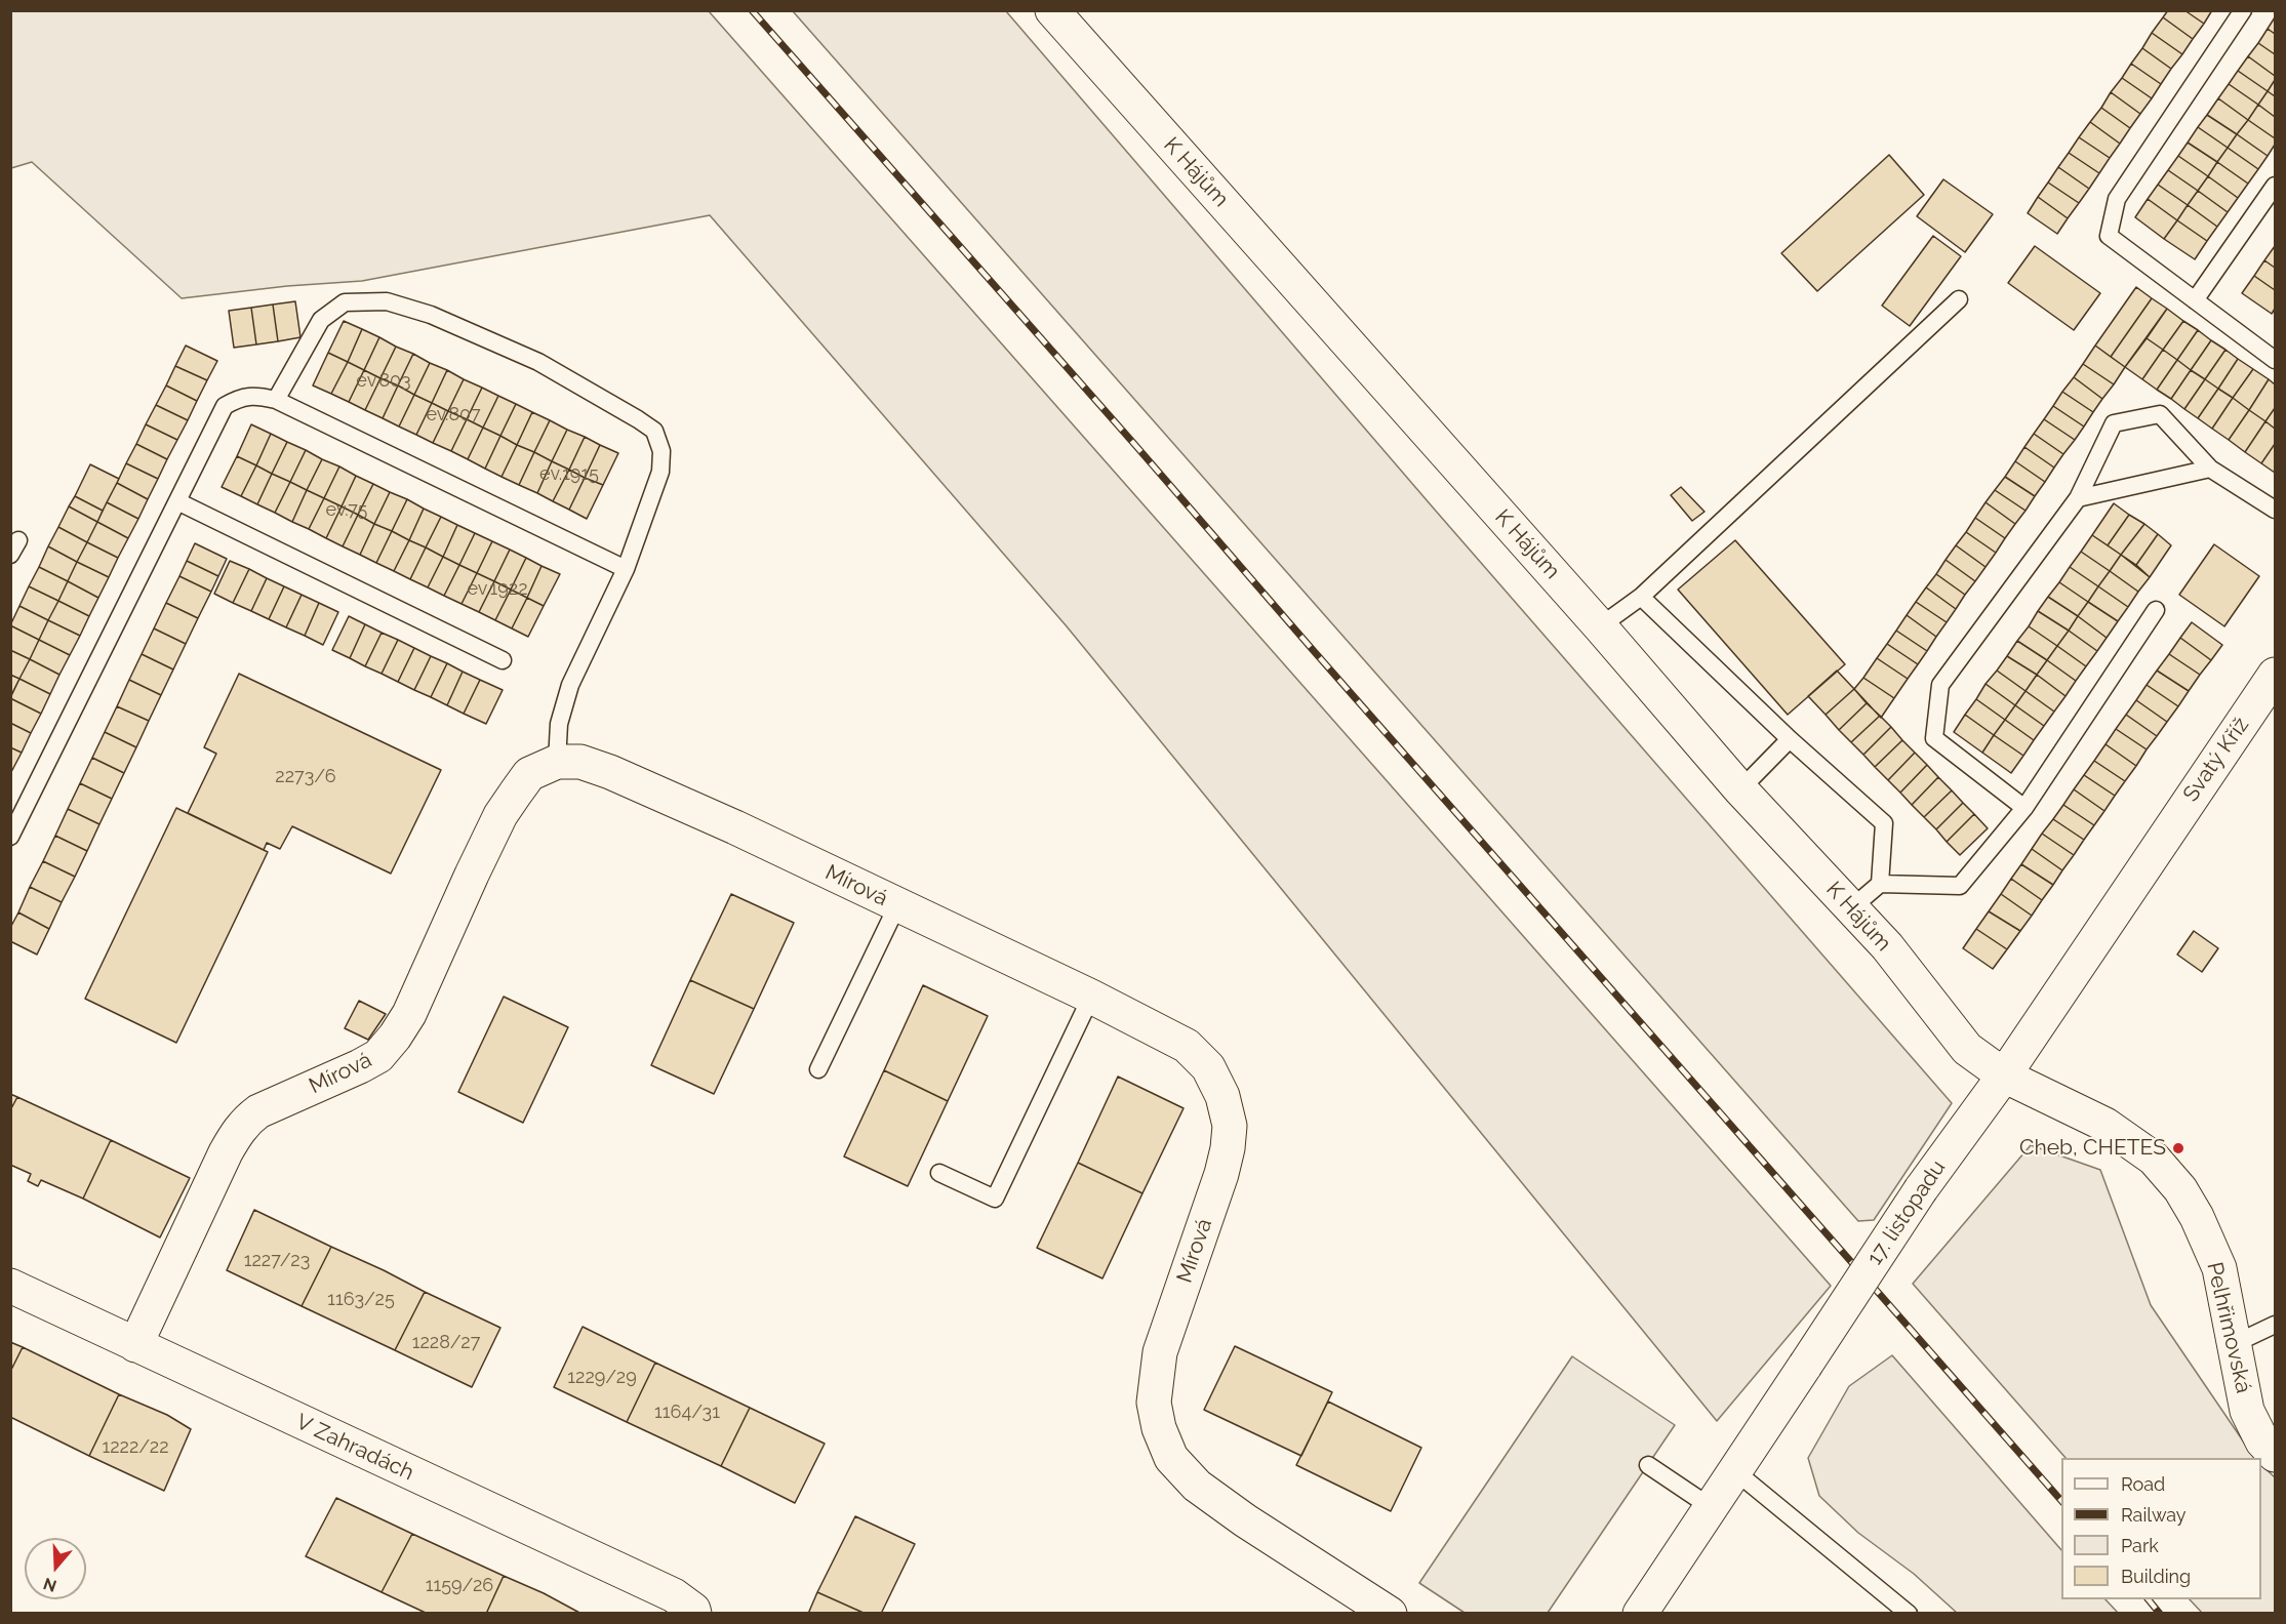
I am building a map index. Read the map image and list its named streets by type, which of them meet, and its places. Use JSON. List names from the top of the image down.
{
  "streets": {
    "street": [
      "K Hájům",
      "Svatý Kříž",
      "Mírová",
      "17. listopadu",
      "Pelhřimovská",
      "V Zahradách"
    ]
  },
  "crossings": [
    ["K Hájům", "17. listopadu"],
    ["K Hájům", "Pelhřimovská"],
    ["Svatý Kříž", "17. listopadu"],
    ["Mírová", "V Zahradách"],
    ["17. listopadu", "Pelhřimovská"]
  ],
  "places": ["Cheb, CHETES"],
  "house_numbers": [
    "ev.803",
    "ev.807",
    "ev.1915",
    "ev.75",
    "ev.1922",
    "2273/6",
    "1227/23",
    "1163/25",
    "1228/27",
    "1229/29",
    "1164/31",
    "1222/22",
    "1159/26"
  ],
  "legend": [
    "Road",
    "Railway",
    "Park",
    "Building"
  ],
  "north": "bottom"
}
